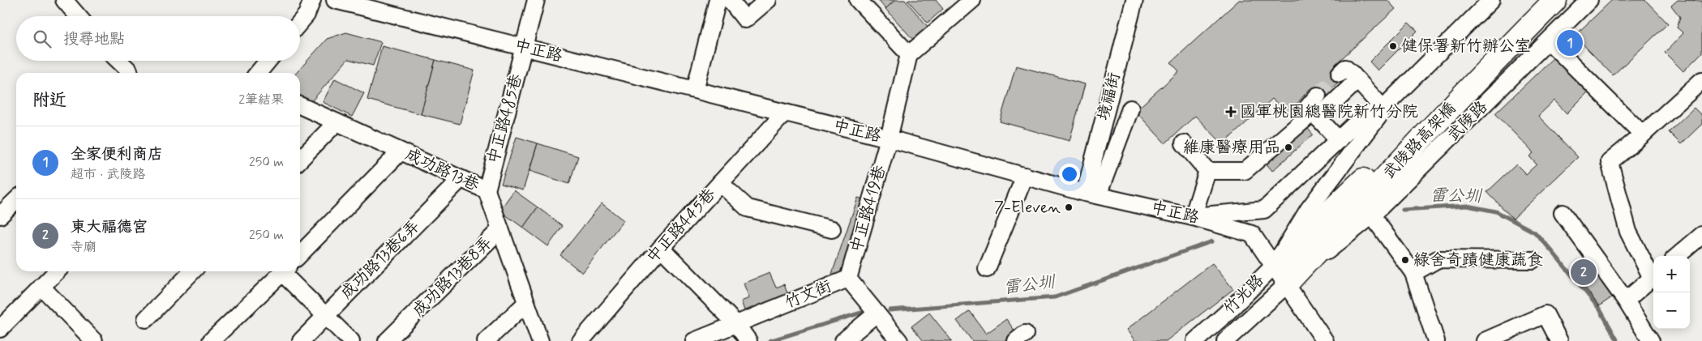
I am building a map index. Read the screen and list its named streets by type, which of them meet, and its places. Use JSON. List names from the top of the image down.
{
  "streets": {
    "highway": ["武陵路高架橋"],
    "street": [
      "中正路",
      "境福街",
      "中正路485巷",
      "武陵路",
      "成功路13巷",
      "中正路419巷",
      "中正路445巷",
      "成功路13巷6弄",
      "成功路13巷8弄",
      "竹文街",
      "竹光路"
    ]
  },
  "crossings": [
    ["中正路", "境福街"],
    ["中正路", "中正路485巷"],
    ["中正路", "武陵路"],
    ["中正路", "武陵路高架橋"],
    ["中正路", "中正路419巷"],
    ["中正路", "中正路445巷"],
    ["中正路", "竹光路"],
    ["中正路485巷", "成功路13巷"],
    ["武陵路", "武陵路高架橋"],
    ["武陵路", "竹光路"],
    ["武陵路高架橋", "竹光路"],
    ["成功路13巷", "成功路13巷6弄"],
    ["成功路13巷", "成功路13巷8弄"],
    ["中正路419巷", "竹文街"]
  ],
  "water": ["雷公圳"],
  "places": {
    "other": [
      "健保署新竹辦公室",
      "維康醫療用品",
      "7-Eleven",
      "綠舍奇蹟健康蔬食"
    ],
    "health": ["國軍桃園總醫院新竹分院"]
  },
  "page": {
    "search": "搜尋地點",
    "pins": ["1", "2"],
    "heading": ["附近", "2筆結果"],
    "list": [
      {
        "mark": "1",
        "name": "全家便利商店",
        "note": "超市 · 武陵路",
        "value": "250 m"
      },
      {
        "mark": "2",
        "name": "東大福德宮",
        "note": "寺廟",
        "value": "250 m"
      }
    ],
    "map_buttons": ["+", "−"]
  }
}
